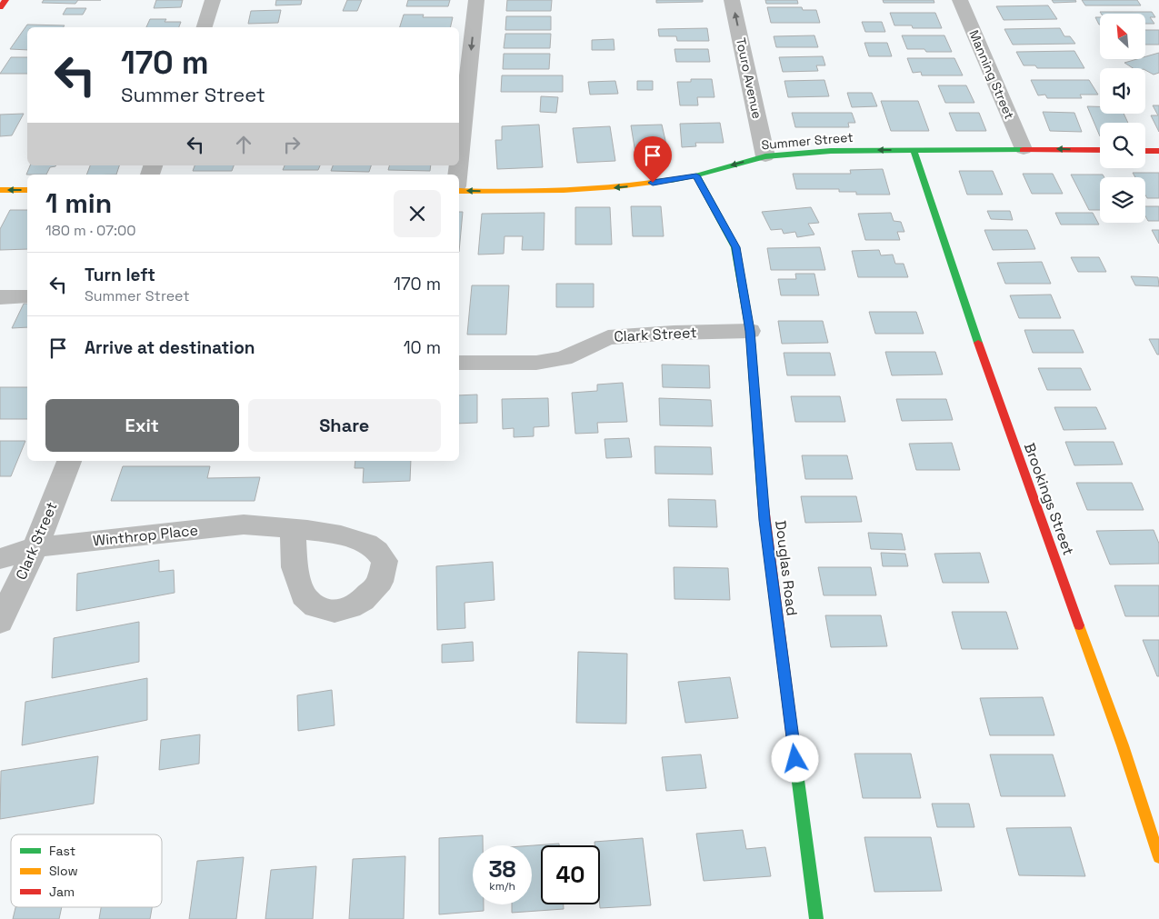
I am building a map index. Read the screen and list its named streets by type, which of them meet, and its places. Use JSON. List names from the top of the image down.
{
  "streets": {
    "street": [
      "Manning Street",
      "Touro Avenue",
      "Summer Street",
      "Clark Street",
      "Brookings Street",
      "Winthrop Place",
      "Douglas Road"
    ]
  },
  "crossings": [
    ["Manning Street", "Summer Street"],
    ["Touro Avenue", "Summer Street"],
    ["Summer Street", "Brookings Street"],
    ["Summer Street", "Douglas Road"],
    ["Clark Street", "Winthrop Place"],
    ["Clark Street", "Douglas Road"]
  ],
  "one_way": ["Touro Avenue", "Summer Street"],
  "legend": ["Fast", "Slow", "Jam"],
  "north": "top left",
  "page": {
    "turn": ["170 m", "Summer Street"],
    "heading": ["1 min", "180 m · 07:00"],
    "list": [
      {
        "name": "Turn left",
        "note": "Summer Street",
        "value": "170 m"
      },
      {
        "name": "Arrive at destination",
        "value": "10 m"
      }
    ],
    "buttons": ["Exit", "Share"],
    "speed": "38 km/h",
    "limit": "40"
  }
}
